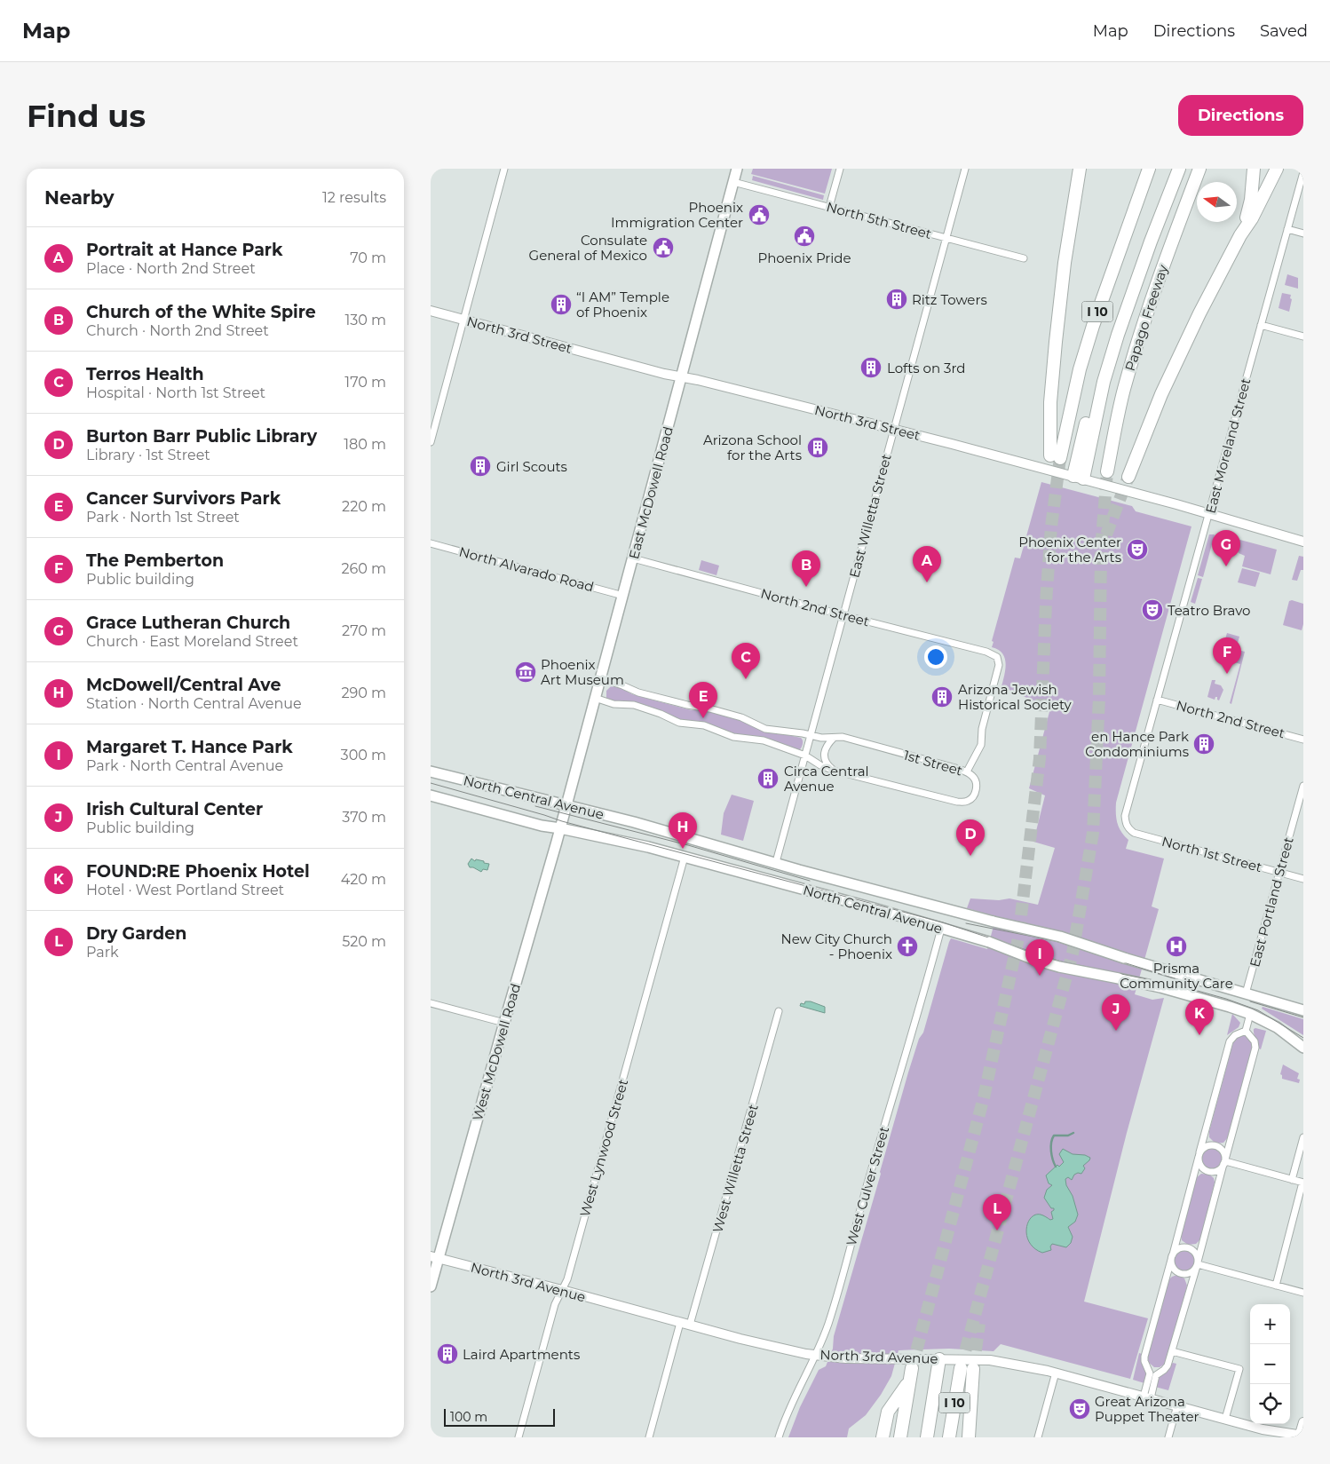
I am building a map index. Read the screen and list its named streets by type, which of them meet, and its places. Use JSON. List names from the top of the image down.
{
  "streets": {
    "highway": ["I 10", "Papago Freeway"],
    "main road": ["East McDowell Road", "North Central Avenue", "West McDowell Road"],
    "street": [
      "North 5th Street",
      "North 3rd Street",
      "East Moreland Street",
      "East Willetta Street",
      "North Alvarado Road",
      "North 2nd Street",
      "1st Street",
      "North 1st Street",
      "East Portland Street",
      "West Lynwood Street",
      "West Willetta Street",
      "West Culver Street",
      "North 3rd Avenue"
    ]
  },
  "crossings": [
    ["North 5th Street", "East McDowell Road"],
    ["North 5th Street", "East Willetta Street"],
    ["North 3rd Street", "East Moreland Street"],
    ["North 3rd Street", "East McDowell Road"],
    ["North 3rd Street", "East Willetta Street"],
    ["East Moreland Street", "North 2nd Street"],
    ["East Moreland Street", "North 1st Street"],
    ["East McDowell Road", "North Alvarado Road"],
    ["East McDowell Road", "North 2nd Street"],
    ["East McDowell Road", "North Central Avenue"],
    ["East McDowell Road", "West McDowell Road"],
    ["East Willetta Street", "North 2nd Street"],
    ["East Willetta Street", "1st Street"],
    ["East Willetta Street", "North Central Avenue"],
    ["North 2nd Street", "1st Street"],
    ["North Central Avenue", "East Portland Street"],
    ["North Central Avenue", "West McDowell Road"],
    ["North Central Avenue", "West Lynwood Street"],
    ["North Central Avenue", "West Culver Street"],
    ["North 1st Street", "East Portland Street"],
    ["West McDowell Road", "North 3rd Avenue"],
    ["West Lynwood Street", "North 3rd Avenue"],
    ["West Willetta Street", "North 3rd Avenue"],
    ["West Culver Street", "North 3rd Avenue"]
  ],
  "places": {
    "public building": ["Phoenix Immigration Center", "Phoenix Pride", "Consulate General of Mexico"],
    "building": [
      "Ritz Towers",
      "“I AM” Temple of Phoenix",
      "Lofts on 3rd",
      "Arizona School for the Arts",
      "Girl Scouts",
      "Arizona Jewish Historical Society",
      "en Hance Park Condominiums",
      "Circa Central Avenue",
      "Laird Apartments"
    ],
    "theatre": ["Phoenix Center for the Arts", "Teatro Bravo", "Great Arizona Puppet Theater"],
    "museum": ["Phoenix Art Museum"],
    "church": ["New City Church - Phoenix"],
    "hospital": ["Prisma Community Care"]
  },
  "scale_bar": "100 m",
  "north": "left",
  "page": {
    "header": "Map",
    "nav": ["Map", "Directions", "Saved"],
    "buttons": "Directions",
    "title": "Find us",
    "heading": ["Nearby", "12 results"],
    "list": [
      {
        "mark": "A",
        "name": "Portrait at Hance Park",
        "note": "Place · North 2nd Street",
        "value": "70 m"
      },
      {
        "mark": "B",
        "name": "Church of the White Spire",
        "note": "Church · North 2nd Street",
        "value": "130 m"
      },
      {
        "mark": "C",
        "name": "Terros Health",
        "note": "Hospital · North 1st Street",
        "value": "170 m"
      },
      {
        "mark": "D",
        "name": "Burton Barr Public Library",
        "note": "Library · 1st Street",
        "value": "180 m"
      },
      {
        "mark": "E",
        "name": "Cancer Survivors Park",
        "note": "Park · North 1st Street",
        "value": "220 m"
      },
      {
        "mark": "F",
        "name": "The Pemberton",
        "note": "Public building",
        "value": "260 m"
      },
      {
        "mark": "G",
        "name": "Grace Lutheran Church",
        "note": "Church · East Moreland Street",
        "value": "270 m"
      },
      {
        "mark": "H",
        "name": "McDowell/Central Ave",
        "note": "Station · North Central Avenue",
        "value": "290 m"
      },
      {
        "mark": "I",
        "name": "Margaret T. Hance Park",
        "note": "Park · North Central Avenue",
        "value": "300 m"
      },
      {
        "mark": "J",
        "name": "Irish Cultural Center",
        "note": "Public building",
        "value": "370 m"
      },
      {
        "mark": "K",
        "name": "FOUND:RE Phoenix Hotel",
        "note": "Hotel · West Portland Street",
        "value": "420 m"
      },
      {
        "mark": "L",
        "name": "Dry Garden",
        "note": "Park",
        "value": "520 m"
      }
    ],
    "pins": [
      "G",
      "A",
      "B",
      "F",
      "C",
      "E",
      "H",
      "D",
      "I",
      "J",
      "K",
      "L"
    ],
    "map_buttons": ["+", "−"],
    "scale": "100 m"
  }
}
